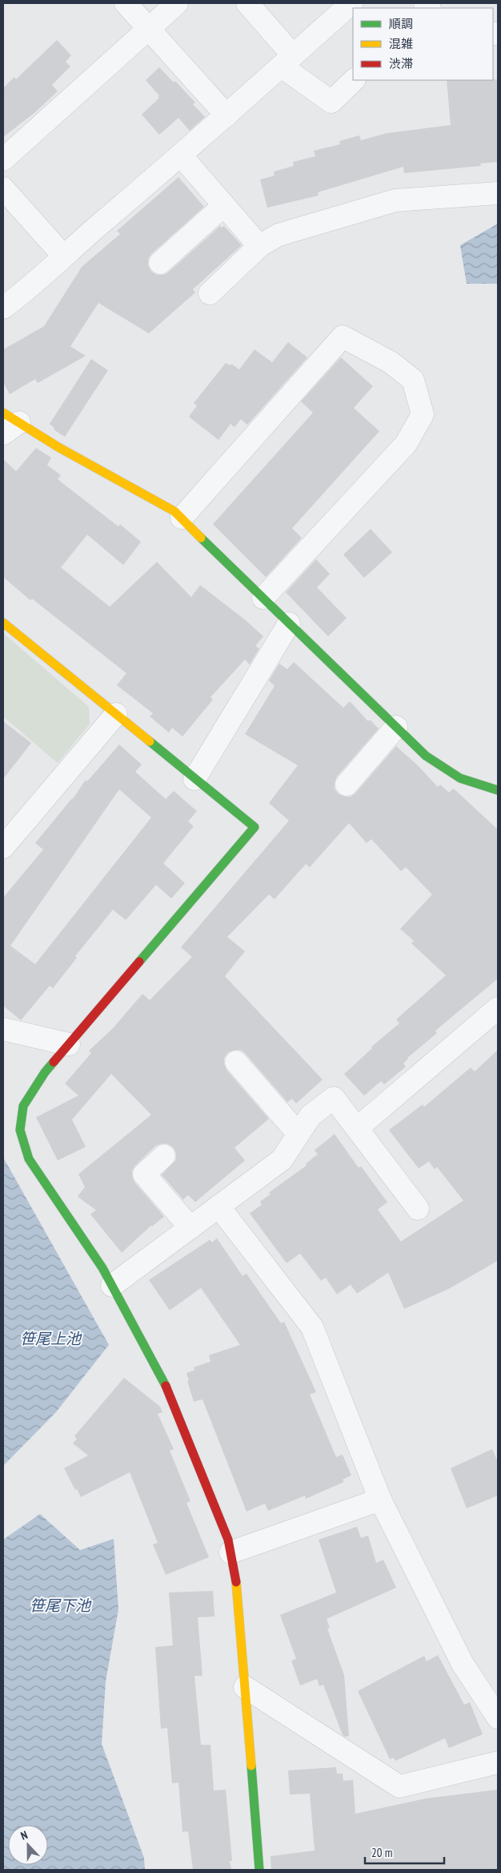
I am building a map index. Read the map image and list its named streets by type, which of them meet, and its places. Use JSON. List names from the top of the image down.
{
  "water": ["笹尾上池", "笹尾下池"],
  "legend": ["順調", "混雑", "渋滞"],
  "scale_bar": "20 m",
  "north": "top"
}
